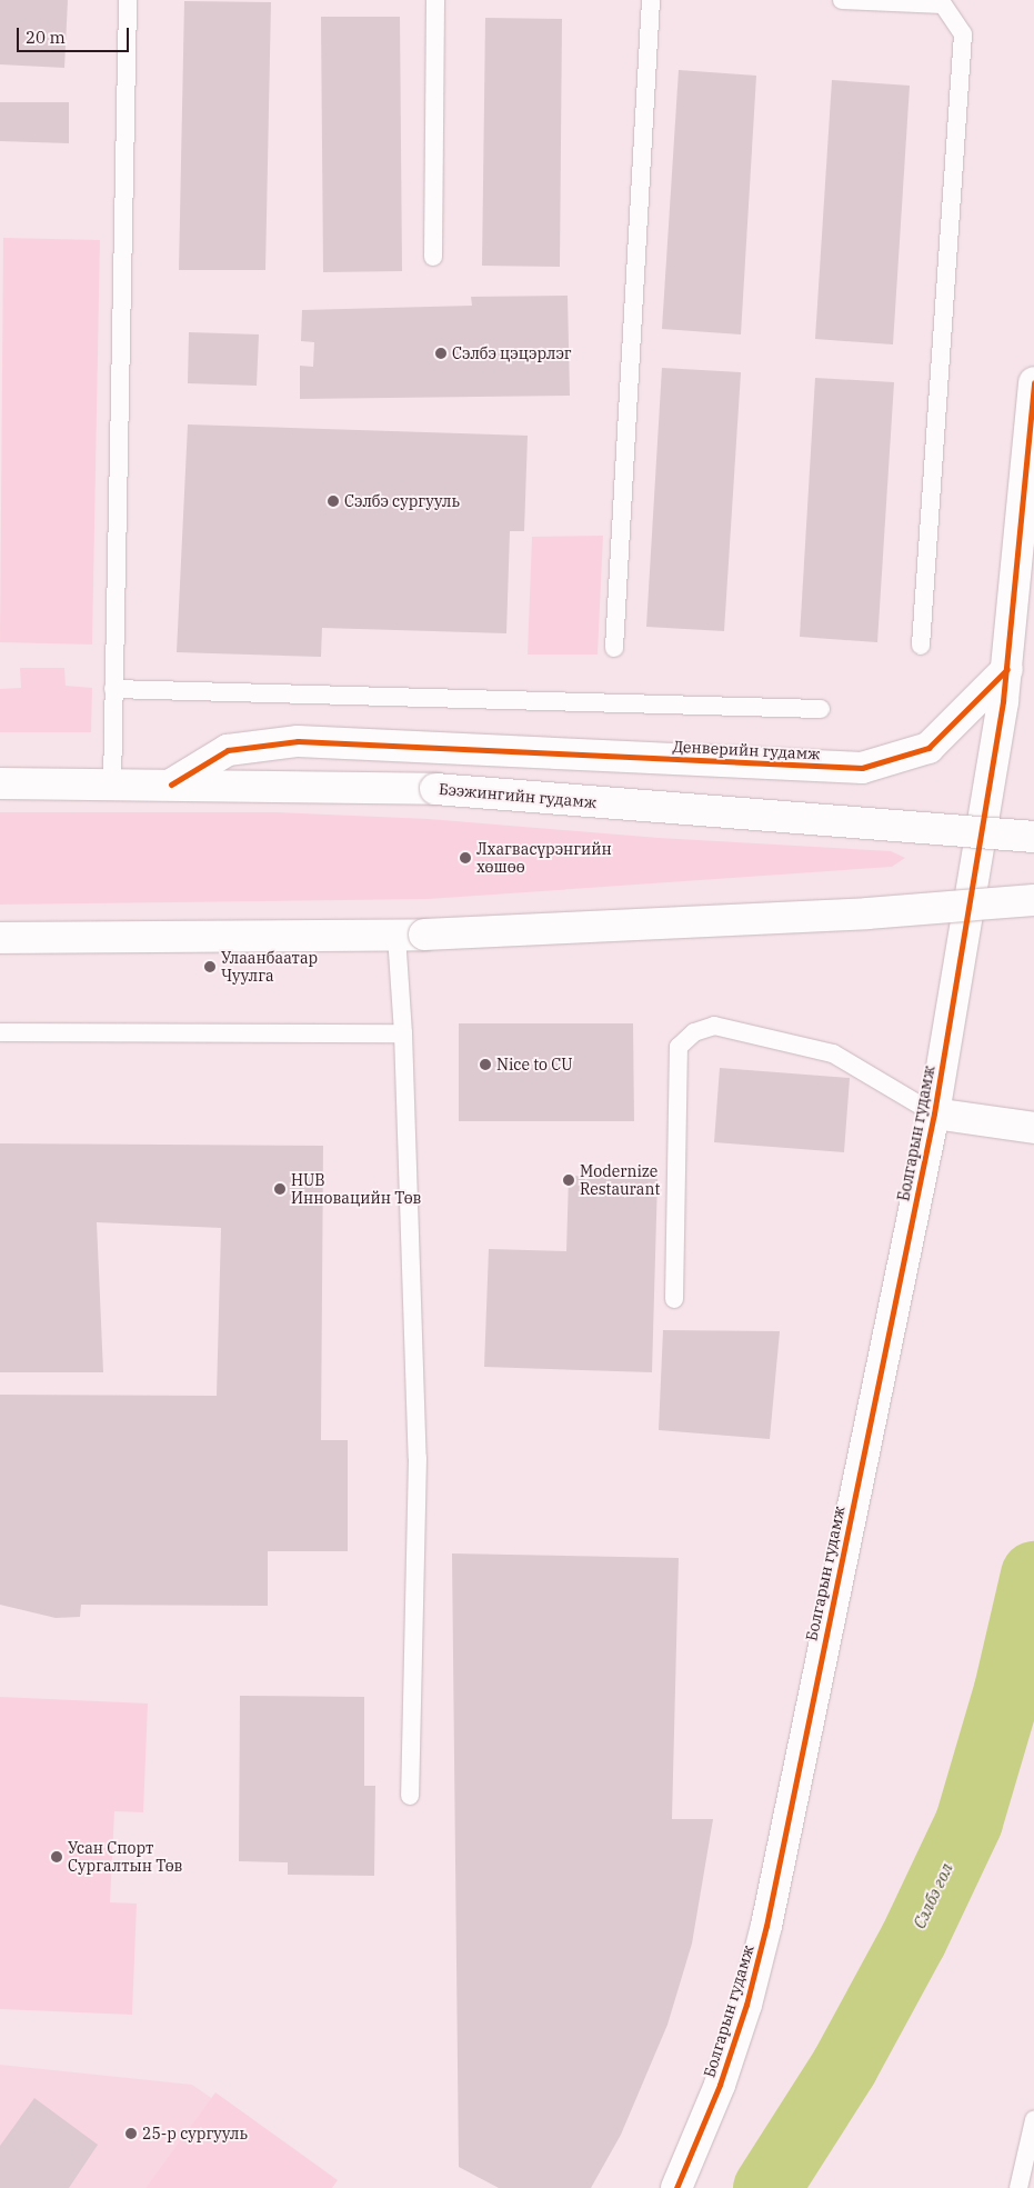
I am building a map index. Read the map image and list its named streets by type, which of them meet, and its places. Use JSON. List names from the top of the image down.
{
  "streets": {
    "street": ["Денверийн гудамж", "Бээжингийн гудамж", "Болгарын гудамж"]
  },
  "crossings": [
    ["Денверийн гудамж", "Бээжингийн гудамж"],
    ["Денверийн гудамж", "Болгарын гудамж"]
  ],
  "water": ["Сэлбэ гол"],
  "places": [
    "Сэлбэ цэцэрлэг",
    "Сэлбэ сургууль",
    "Лхагвасүрэнгийн хөшөө",
    "Улаанбаатар Чуулга",
    "Nice to CU",
    "Modernize Restaurant",
    "HUB Инновацийн Төв",
    "Усан Спорт Сургалтын Төв",
    "25-р сургууль"
  ],
  "scale_bar": "20 m"
}
